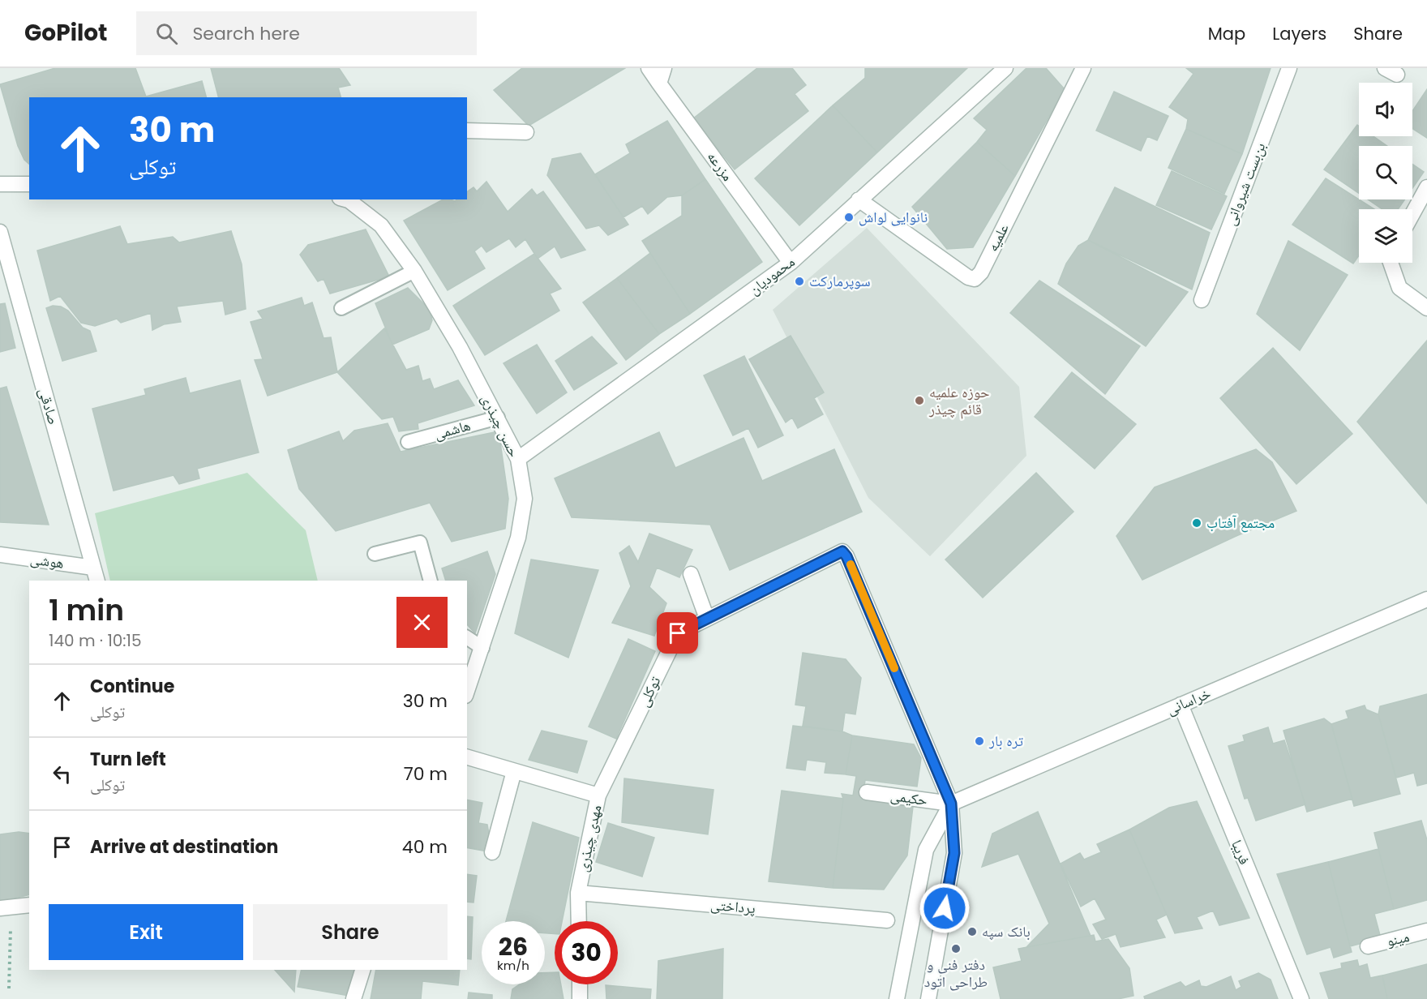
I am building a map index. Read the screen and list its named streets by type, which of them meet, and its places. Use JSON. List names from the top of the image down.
{
  "streets": {
    "street": [
      "مزرعه",
      "بن‌بست شیروانی",
      "علمیه",
      "محمودیان",
      "صادقی",
      "حسن چیذری",
      "هوشی",
      "توکلی",
      "خراسانی",
      "حکیمی",
      "مهدی چیذری",
      "فریبا",
      "پرداختی",
      "مینو"
    ],
    "lane": ["هاشمی"]
  },
  "crossings": [
    ["مزرعه", "محمودیان"],
    ["علمیه", "محمودیان"],
    ["محمودیان", "حسن چیذری"],
    ["صادقی", "هوشی"],
    ["حسن چیذری", "هاشمی"],
    ["توکلی", "خراسانی"],
    ["توکلی", "حکیمی"],
    ["توکلی", "مهدی چیذری"],
    ["خراسانی", "حکیمی"],
    ["خراسانی", "فریبا"],
    ["مهدی چیذری", "پرداختی"]
  ],
  "places": [
    "نانوایی لواش",
    "سوپرمارکت",
    "حوزه علمیه قائم چیذر",
    "مجتمع آفتاب",
    "تره بار",
    "بانک سپه",
    "دفتر فنی و طراحی اتود"
  ],
  "page": {
    "header": "GoPilot",
    "search": "Search here",
    "nav": ["Map", "Layers", "Share"],
    "turn": ["30 m", "توکلی"],
    "heading": ["1 min", "140 m · 10:15"],
    "list": [
      {
        "name": "Continue",
        "note": "توکلی",
        "value": "30 m"
      },
      {
        "name": "Turn left",
        "note": "توکلی",
        "value": "70 m"
      },
      {
        "name": "Arrive at destination",
        "value": "40 m"
      }
    ],
    "buttons": ["Exit", "Share"],
    "speed": "26 km/h",
    "limit": "30"
  }
}
